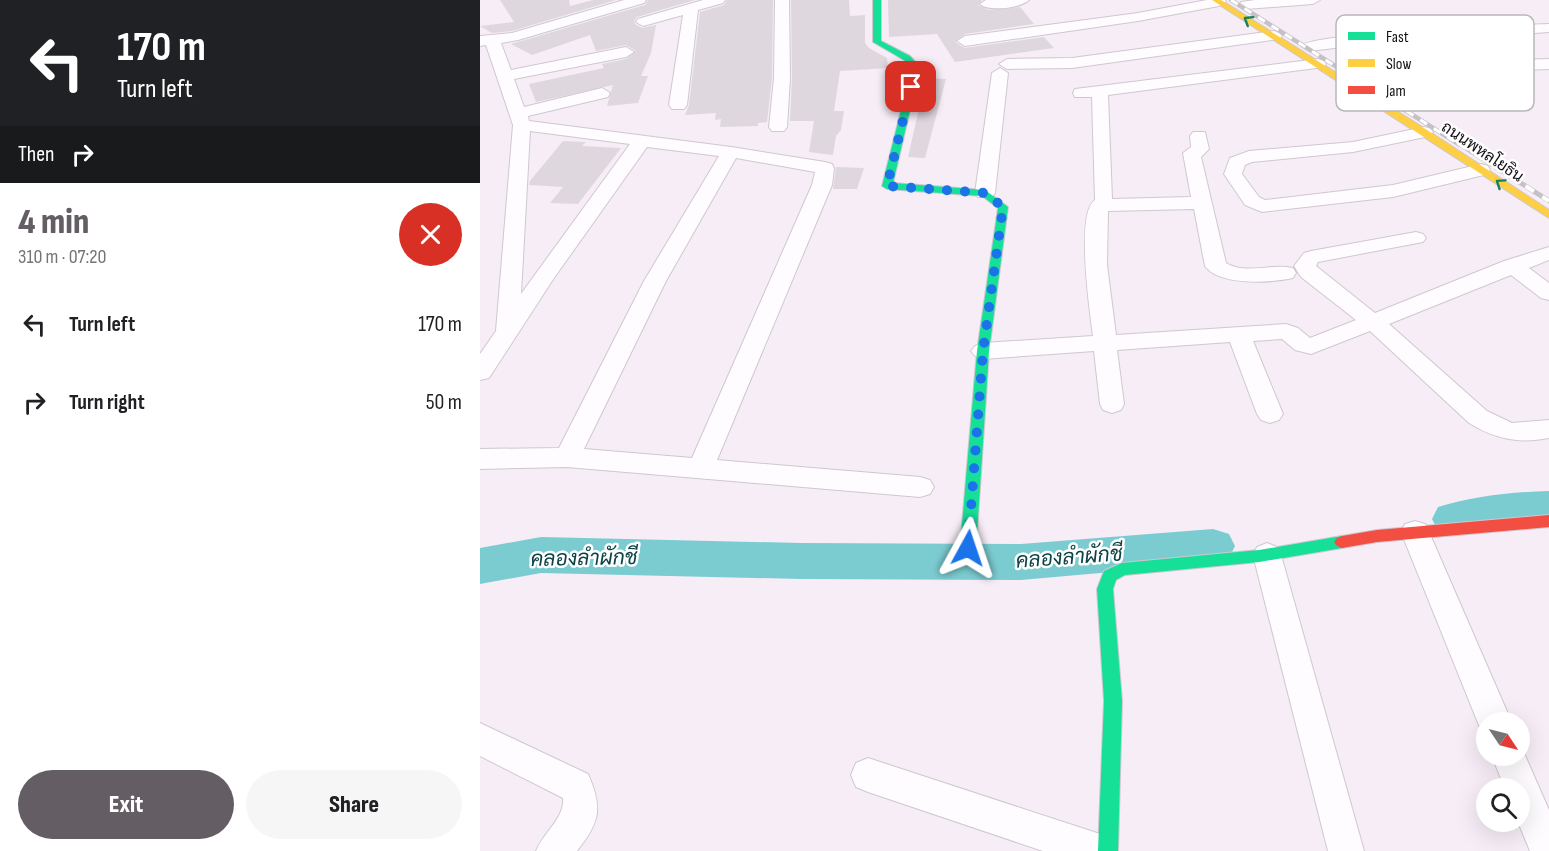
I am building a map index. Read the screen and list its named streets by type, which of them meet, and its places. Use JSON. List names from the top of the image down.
{
  "streets": {
    "street": ["ถนนพหลโยธิน"]
  },
  "water": ["คลองลำผักชี"],
  "legend": ["Fast", "Slow", "Jam"],
  "north": "bottom right",
  "page": {
    "turn": ["170 m", "Turn left"],
    "then": "Then",
    "heading": ["4 min", "310 m · 07:20"],
    "list": [
      {
        "name": "Turn left",
        "value": "170 m"
      },
      {
        "name": "Turn right",
        "value": "50 m"
      }
    ],
    "buttons": ["Exit", "Share"]
  }
}
